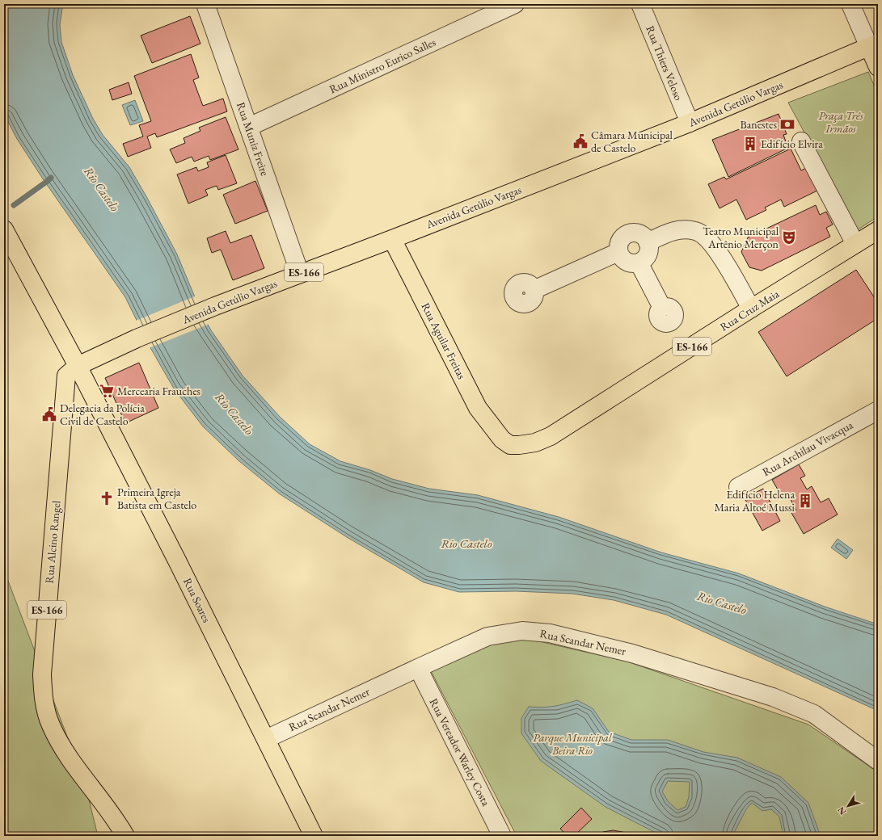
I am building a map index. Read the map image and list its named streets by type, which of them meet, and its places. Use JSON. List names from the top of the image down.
{
  "streets": {
    "main road": [
      "Avenida Getúlio Vargas",
      "ES-166",
      "Rua Cruz Maia",
      "Rua Aguilar Freitas",
      "Rua Alcino Rangel",
      "Rua Soares"
    ],
    "street": [
      "Rua Thiers Veloso",
      "Rua Ministro Eurico Salles",
      "Rua Muniz Freire",
      "Rua Archilau Vivacqua",
      "Rua Scandar Nemer",
      "Rua Vereador Warley Costa"
    ]
  },
  "crossings": [
    ["Rua Thiers Veloso", "Avenida Getúlio Vargas"],
    ["Rua Ministro Eurico Salles", "Rua Muniz Freire"],
    ["Avenida Getúlio Vargas", "Rua Muniz Freire"],
    ["Avenida Getúlio Vargas", "Rua Aguilar Freitas"],
    ["Avenida Getúlio Vargas", "Rua Alcino Rangel"],
    ["Avenida Getúlio Vargas", "Rua Soares"],
    ["Rua Cruz Maia", "Rua Aguilar Freitas"],
    ["Rua Alcino Rangel", "Rua Soares"],
    ["Rua Soares", "Rua Scandar Nemer"],
    ["Rua Scandar Nemer", "Rua Vereador Warley Costa"]
  ],
  "water": ["Rio Castelo"],
  "parks": ["Praça Três Irmãos", "Parque Municipal Beira Rio"],
  "places": {
    "bank": ["Banestes"],
    "public building": ["Câmara Municipal de Castelo", "Delegacia da Polícia Civil de Castelo"],
    "building": ["Edifício Elvira", "Edifício Helena Maria Altoé Mussi"],
    "theatre": ["Teatro Municipal Artênio Merçon"],
    "supermarket": ["Mercearia Frauches"],
    "church": ["Primeira Igreja Batista em Castelo"]
  },
  "north": "bottom left"
}
